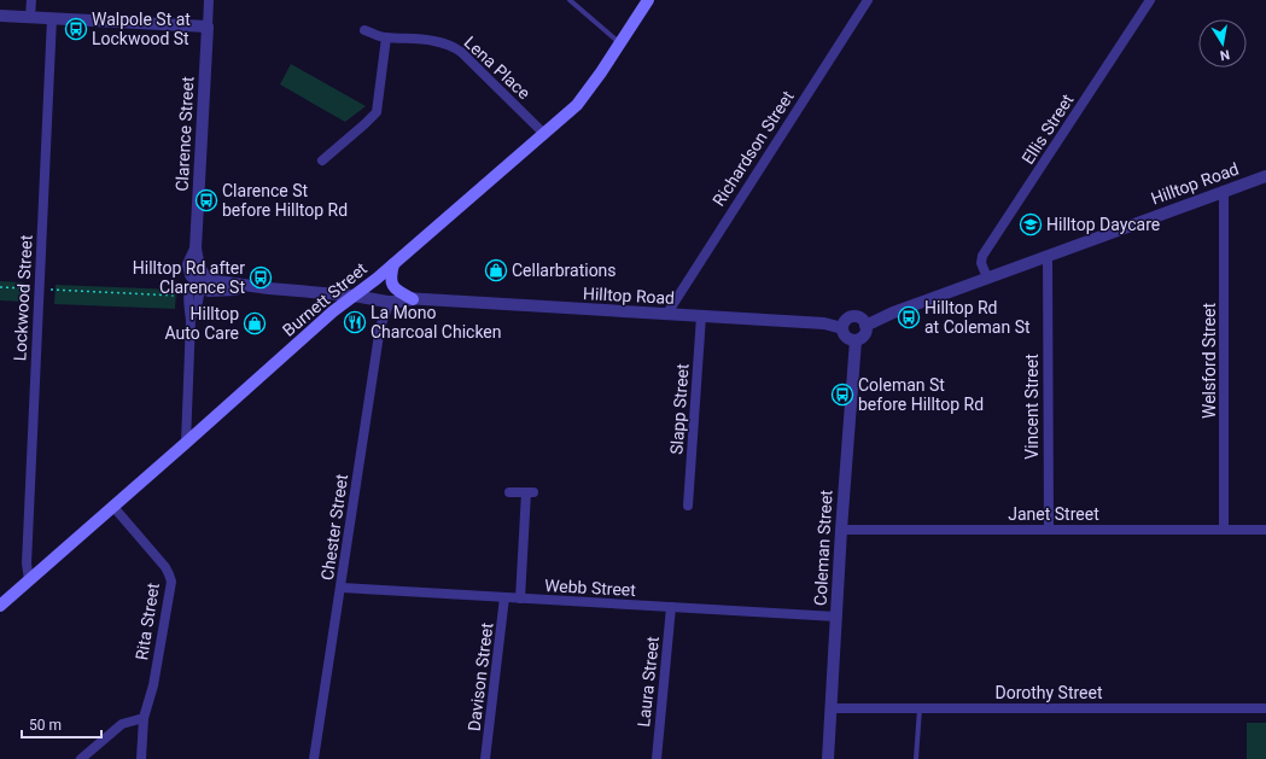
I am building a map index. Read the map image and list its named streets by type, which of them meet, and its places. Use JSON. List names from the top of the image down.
{
  "streets": {
    "main road": ["Burnett Street"],
    "street": [
      "Lena Place",
      "Ellis Street",
      "Clarence Street",
      "Richardson Street",
      "Hilltop Road",
      "Lockwood Street",
      "Welsford Street",
      "Vincent Street",
      "Slapp Street",
      "Janet Street",
      "Chester Street",
      "Coleman Street",
      "Webb Street",
      "Rita Street",
      "Davison Street",
      "Laura Street",
      "Dorothy Street"
    ]
  },
  "crossings": [
    ["Lena Place", "Burnett Street"],
    ["Ellis Street", "Hilltop Road"],
    ["Clarence Street", "Hilltop Road"],
    ["Clarence Street", "Burnett Street"],
    ["Richardson Street", "Hilltop Road"],
    ["Hilltop Road", "Burnett Street"],
    ["Hilltop Road", "Welsford Street"],
    ["Hilltop Road", "Vincent Street"],
    ["Hilltop Road", "Slapp Street"],
    ["Hilltop Road", "Chester Street"],
    ["Hilltop Road", "Coleman Street"],
    ["Lockwood Street", "Burnett Street"],
    ["Burnett Street", "Rita Street"],
    ["Welsford Street", "Janet Street"],
    ["Vincent Street", "Janet Street"],
    ["Janet Street", "Coleman Street"],
    ["Chester Street", "Webb Street"],
    ["Coleman Street", "Webb Street"],
    ["Coleman Street", "Dorothy Street"],
    ["Webb Street", "Davison Street"],
    ["Webb Street", "Laura Street"]
  ],
  "places": {
    "bus stop": [
      "Walpole St at Lockwood St",
      "Clarence St before Hilltop Rd",
      "Hilltop Rd after Clarence St",
      "Hilltop Rd at Coleman St",
      "Coleman St before Hilltop Rd"
    ],
    "school or university": ["Hilltop Daycare"],
    "shop": ["Cellarbrations", "Hilltop Auto Care"],
    "restaurant": ["La Mono Charcoal Chicken"]
  },
  "scale_bar": "50 m",
  "north": "bottom"
}
